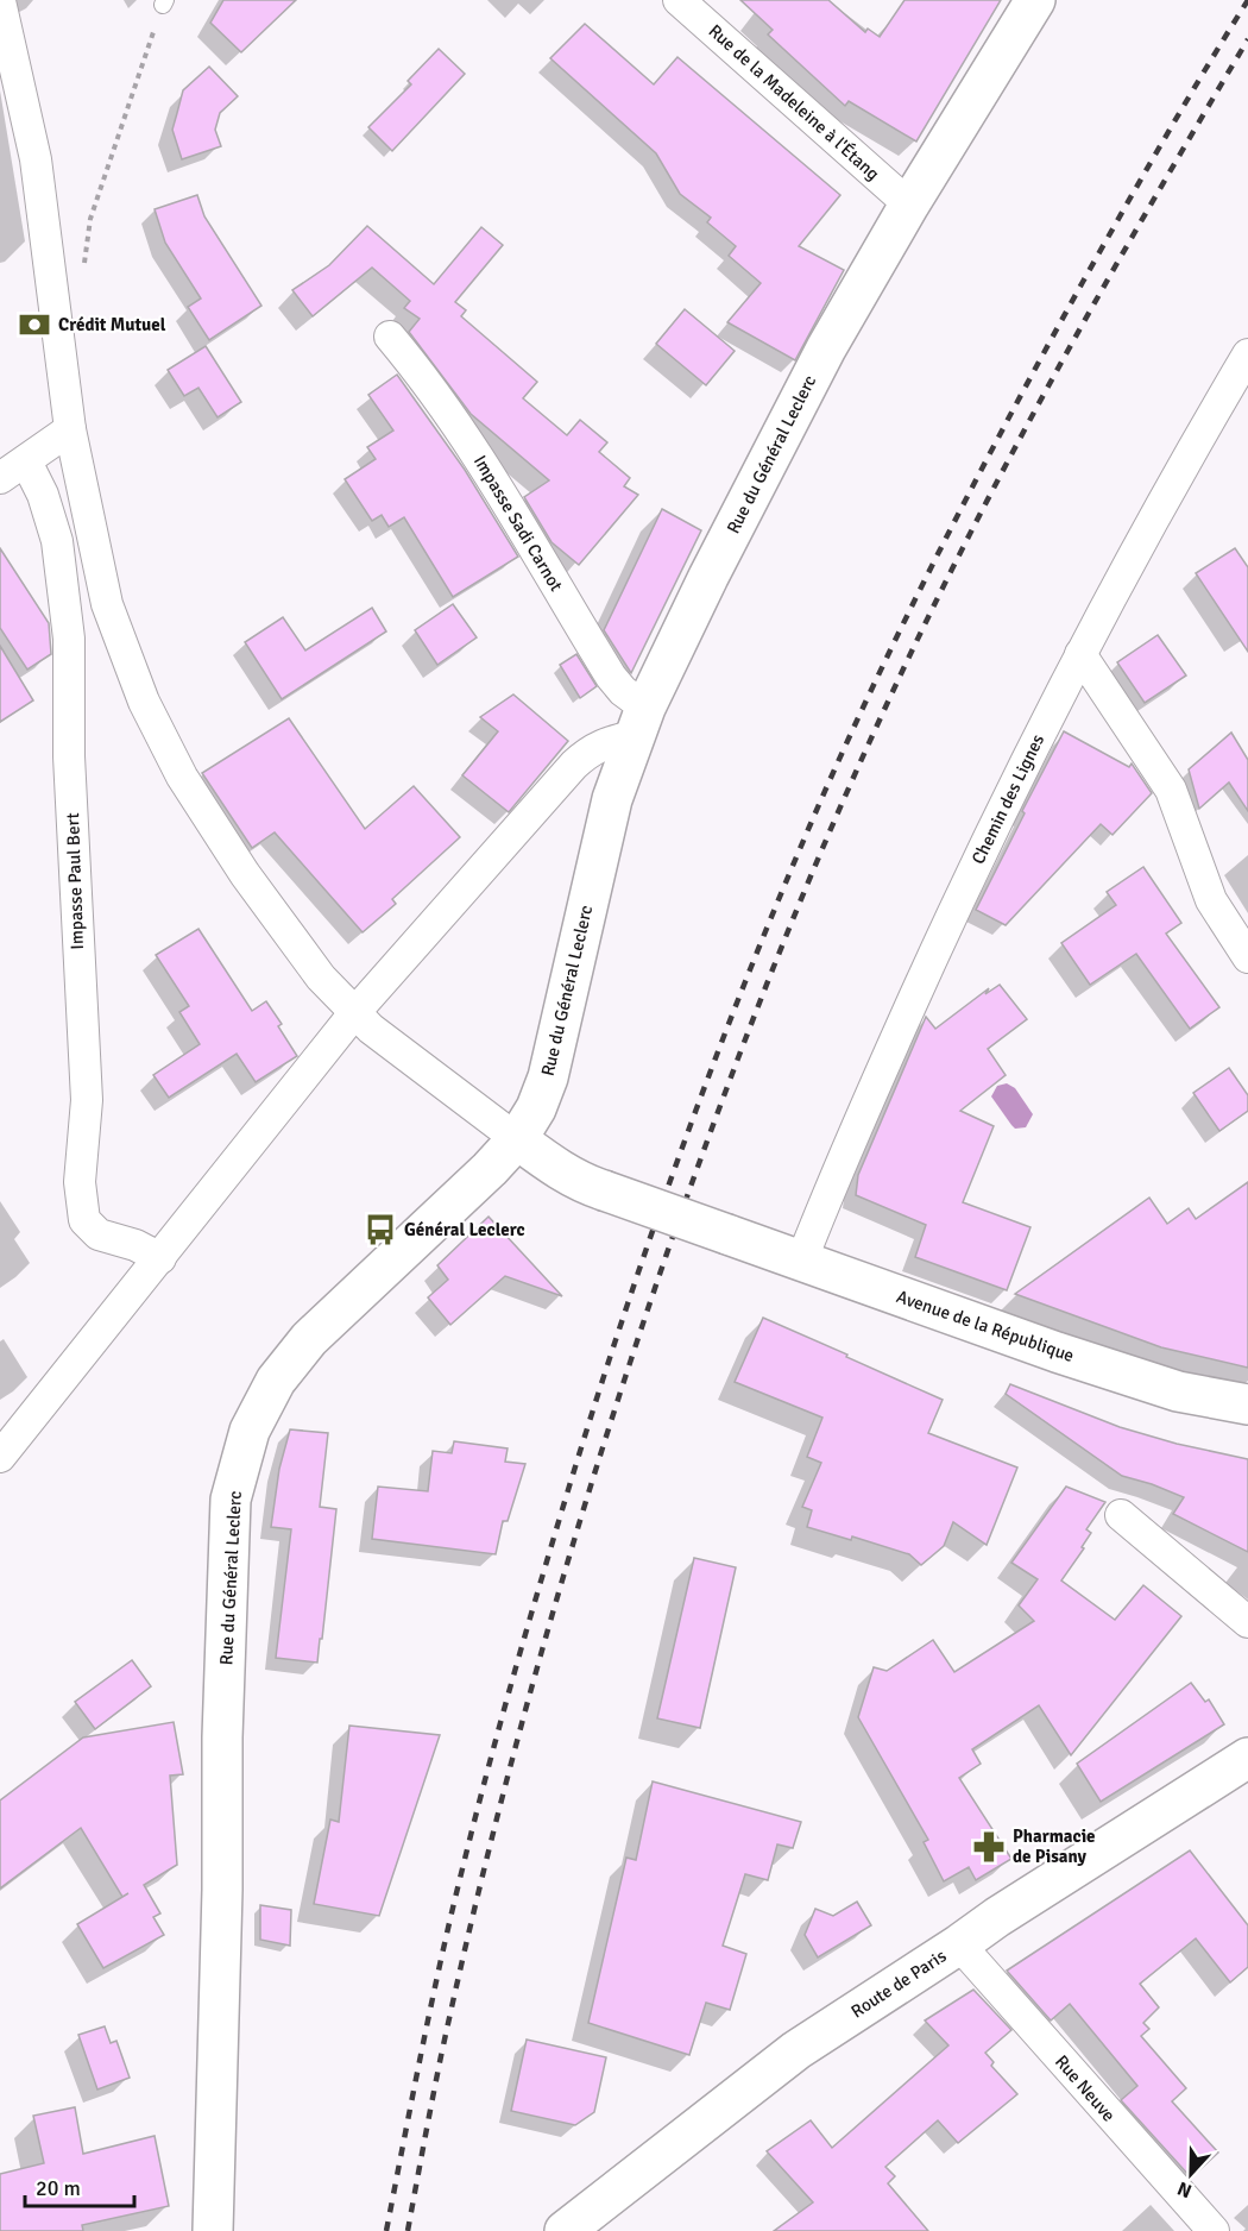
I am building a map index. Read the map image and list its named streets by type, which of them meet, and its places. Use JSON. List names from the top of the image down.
{
  "streets": {
    "street": [
      "Rue de la Madeleine à l'Étang",
      "Rue du Général Leclerc",
      "Impasse Sadi Carnot",
      "Chemin des Lignes",
      "Impasse Paul Bert",
      "Avenue de la République",
      "Route de Paris",
      "Rue Neuve"
    ]
  },
  "crossings": [
    ["Rue de la Madeleine à l'Étang", "Rue du Général Leclerc"],
    ["Rue du Général Leclerc", "Impasse Sadi Carnot"],
    ["Rue du Général Leclerc", "Avenue de la République"],
    ["Chemin des Lignes", "Avenue de la République"],
    ["Route de Paris", "Rue Neuve"]
  ],
  "places": {
    "bank": ["Crédit Mutuel"],
    "bus stop": ["Général Leclerc"],
    "pharmacy": ["Pharmacie de Pisany"]
  },
  "scale_bar": "20 m",
  "north": "bottom"
}
